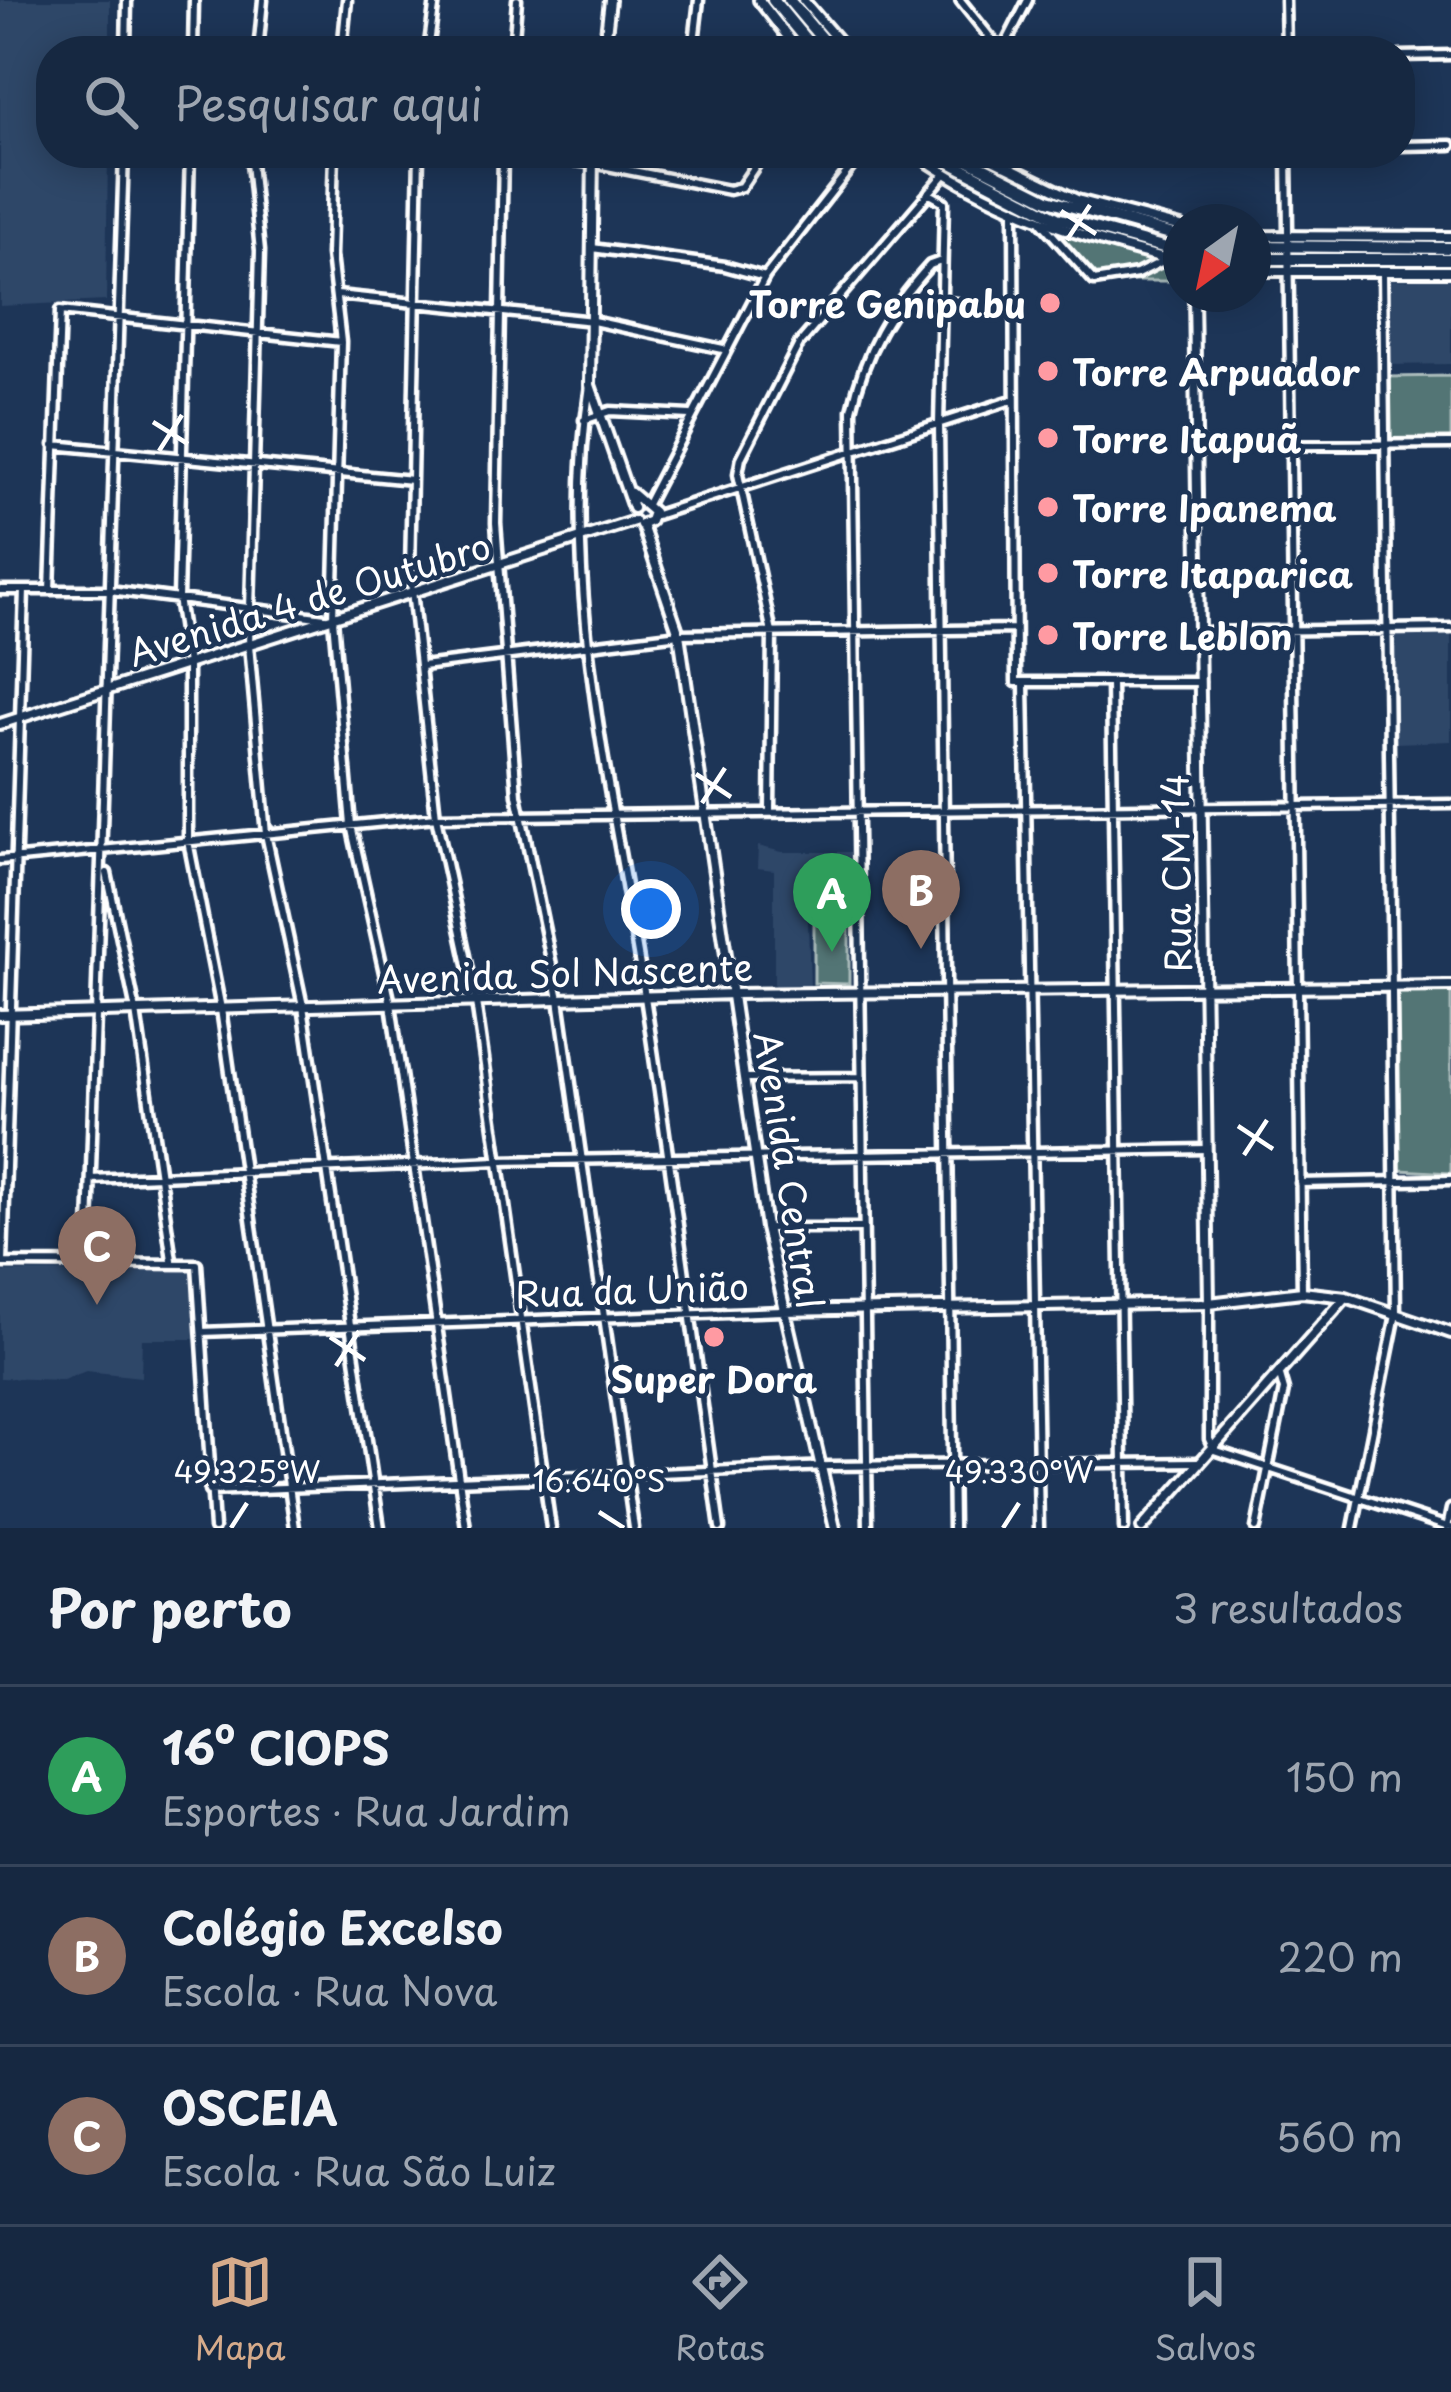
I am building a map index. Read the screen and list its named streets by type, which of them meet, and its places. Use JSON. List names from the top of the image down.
{
  "streets": {
    "street": [
      "Avenida 4 de Outubro",
      "Rua CM-14",
      "Avenida Sol Nascente",
      "Avenida Central",
      "Rua da União"
    ]
  },
  "crossings": [
    ["Avenida 4 de Outubro", "Avenida Central"],
    ["Rua CM-14", "Avenida Sol Nascente"],
    ["Rua CM-14", "Rua da União"],
    ["Avenida Sol Nascente", "Avenida Central"],
    ["Avenida Central", "Rua da União"]
  ],
  "places": [
    "Torre Genipabu",
    "Torre Arpuador",
    "Torre Itapuã",
    "Torre Ipanema",
    "Torre Itaparica",
    "Torre Leblon",
    "Super Dora"
  ],
  "north": "bottom left",
  "page": {
    "search": "Pesquisar aqui",
    "pins": ["B", "A", "C"],
    "heading": ["Por perto", "3 resultados"],
    "list": [
      {
        "mark": "A",
        "name": "16º CIOPS",
        "note": "Esportes · Rua Jardim",
        "value": "150 m"
      },
      {
        "mark": "B",
        "name": "Colégio Excelso",
        "note": "Escola · Rua Nova",
        "value": "220 m"
      },
      {
        "mark": "C",
        "name": "OSCEIA",
        "note": "Escola · Rua São Luiz",
        "value": "560 m"
      }
    ],
    "nav": ["Mapa", "Rotas", "Salvos"]
  },
  "coordinates": ["49.325°W", "49.330°W", "16.640°S"]
}
